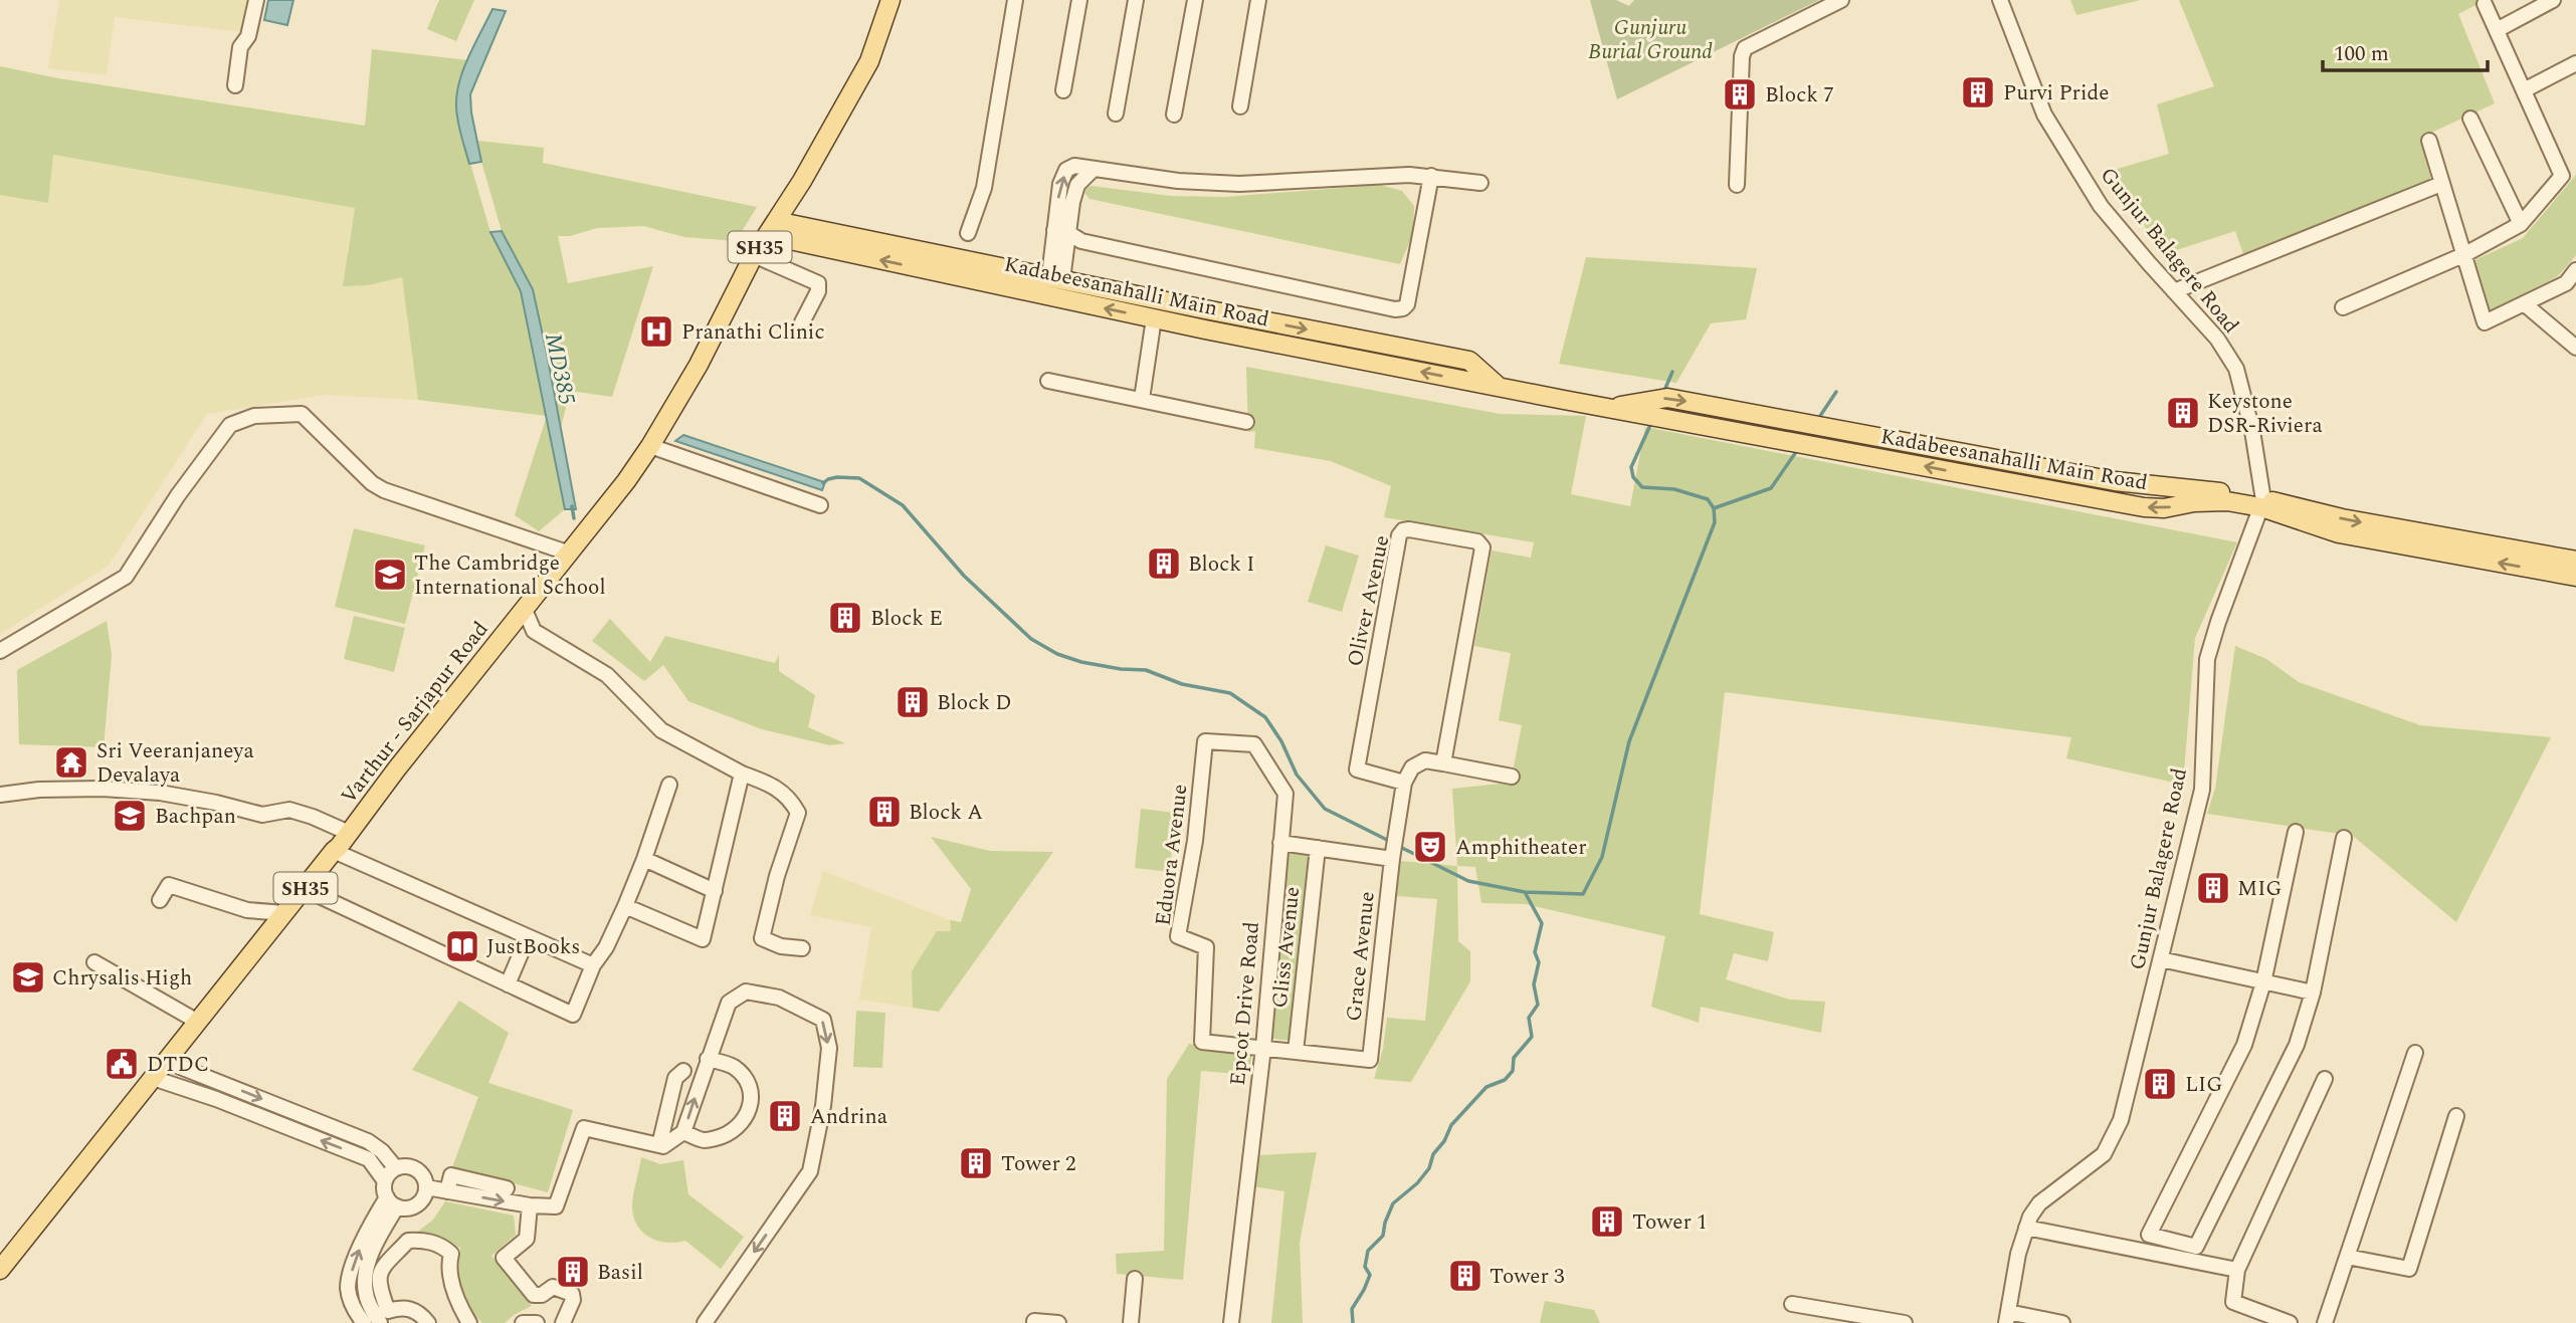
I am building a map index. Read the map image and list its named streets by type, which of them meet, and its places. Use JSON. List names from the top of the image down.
{
  "streets": {
    "main road": ["SH35", "Kadabeesanahalli Main Road", "Varthur - Sarjapur Road"],
    "street": [
      "Gunjur Balagere Road",
      "Oliver Avenue",
      "Eduora Avenue",
      "Gliss Avenue",
      "Grace Avenue",
      "Epcot Drive Road"
    ]
  },
  "crossings": [
    ["Gunjur Balagere Road", "Kadabeesanahalli Main Road"],
    ["Kadabeesanahalli Main Road", "Varthur - Sarjapur Road"],
    ["Oliver Avenue", "Grace Avenue"],
    ["Eduora Avenue", "Epcot Drive Road"],
    ["Gliss Avenue", "Grace Avenue"]
  ],
  "water": ["MD385"],
  "parks": ["Gunjuru Burial Ground"],
  "places": {
    "building": [
      "Purvi Pride",
      "Block 7",
      "Keystone DSR-Riviera",
      "Block I",
      "Block E",
      "Block D",
      "Block A",
      "MIG",
      "LIG",
      "Andrina",
      "Tower 2",
      "Tower 1",
      "Basil",
      "Tower 3"
    ],
    "hospital": ["Pranathi Clinic"],
    "school or university": ["The Cambridge International School", "Bachpan", "Chrysalis High"],
    "temple": ["Sri Veeranjaneya Devalaya"],
    "theatre": ["Amphitheater"],
    "library": ["JustBooks"],
    "public building": ["DTDC"]
  },
  "scale_bar": "100 m"
}
